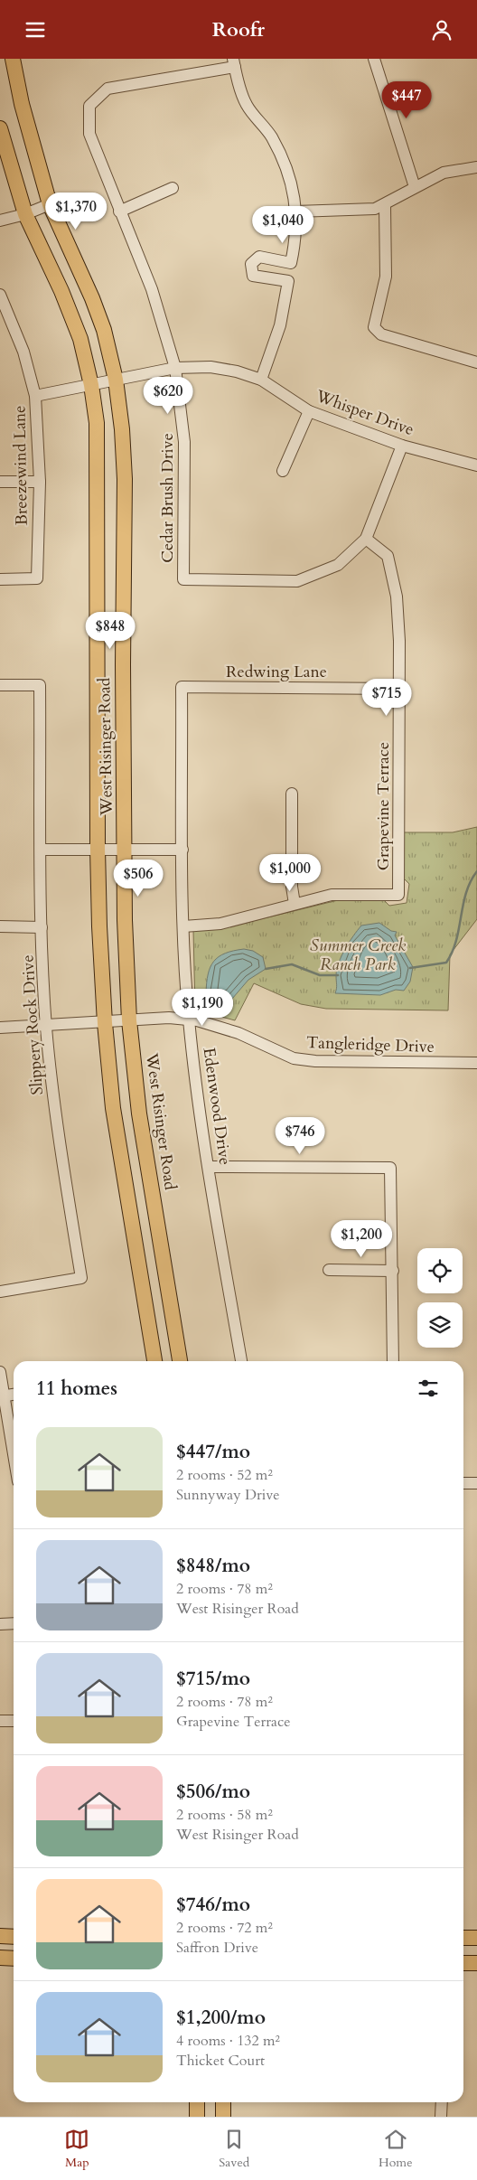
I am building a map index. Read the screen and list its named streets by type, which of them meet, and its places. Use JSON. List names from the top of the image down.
{
  "streets": {
    "main road": ["West Risinger Road"],
    "street": [
      "Whisper Drive",
      "Breezewind Lane",
      "Cedar Brush Drive",
      "Redwing Lane",
      "Grapevine Terrace",
      "Slippery Rock Drive",
      "Tangleridge Drive",
      "Edenwood Drive"
    ]
  },
  "crossings": [
    ["Whisper Drive", "Breezewind Lane"],
    ["Whisper Drive", "Cedar Brush Drive"],
    ["Whisper Drive", "West Risinger Road"],
    ["Cedar Brush Drive", "Grapevine Terrace"],
    ["Redwing Lane", "Grapevine Terrace"],
    ["Redwing Lane", "Edenwood Drive"],
    ["West Risinger Road", "Tangleridge Drive"],
    ["Slippery Rock Drive", "Tangleridge Drive"],
    ["Tangleridge Drive", "Edenwood Drive"]
  ],
  "parks": ["Summer Creek Ranch Park"],
  "page": {
    "header": "Roofr",
    "price": [
      "$447",
      "$1,370",
      "$1,040",
      "$620",
      "$848",
      "$715",
      "$1,000",
      "$506",
      "$1,190",
      "$746",
      "$1,200"
    ],
    "heading": "11 homes",
    "list": [
      {
        "name": "$447/mo",
        "note": "2 rooms · 52 m² · Sunnyway Drive"
      },
      {
        "name": "$848/mo",
        "note": "2 rooms · 78 m² · West Risinger Road"
      },
      {
        "name": "$715/mo",
        "note": "2 rooms · 78 m² · Grapevine Terrace"
      },
      {
        "name": "$506/mo",
        "note": "2 rooms · 58 m² · West Risinger Road"
      },
      {
        "name": "$746/mo",
        "note": "2 rooms · 72 m² · Saffron Drive"
      },
      {
        "name": "$1,200/mo",
        "note": "4 rooms · 132 m² · Thicket Court"
      }
    ],
    "tabs": ["Map", "Saved", "Home"]
  }
}
